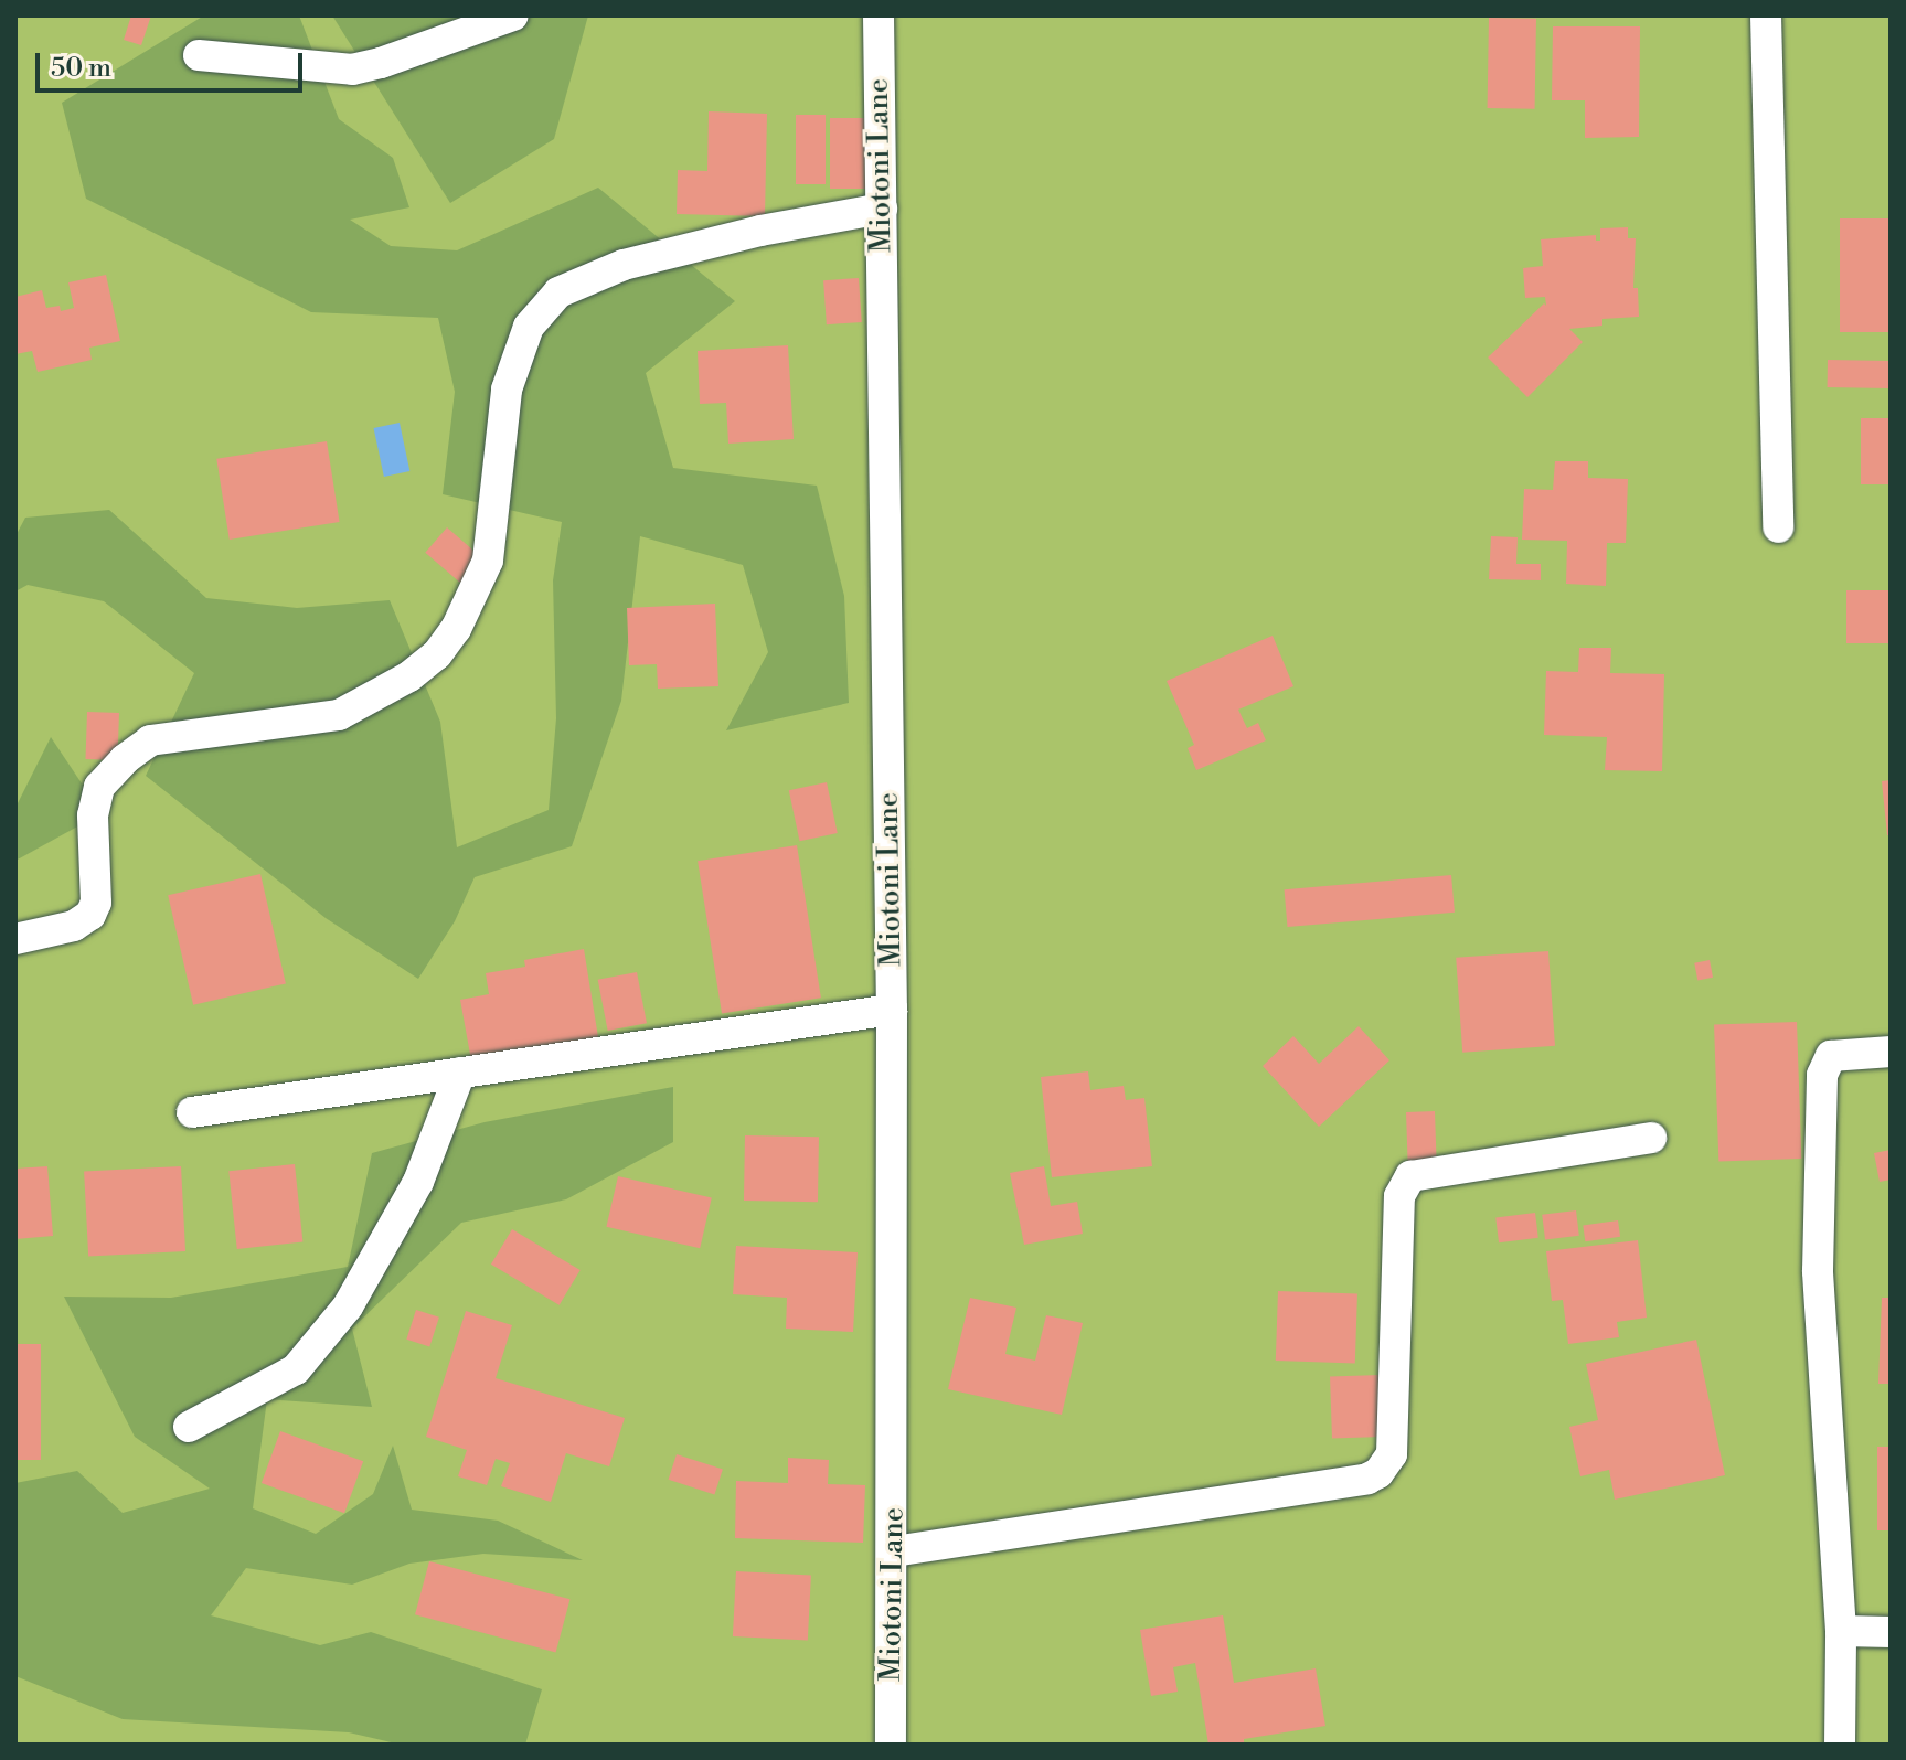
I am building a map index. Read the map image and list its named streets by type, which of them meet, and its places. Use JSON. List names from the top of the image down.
{
  "streets": {
    "street": ["Miotoni Lane"]
  },
  "scale_bar": "50 m"
}
